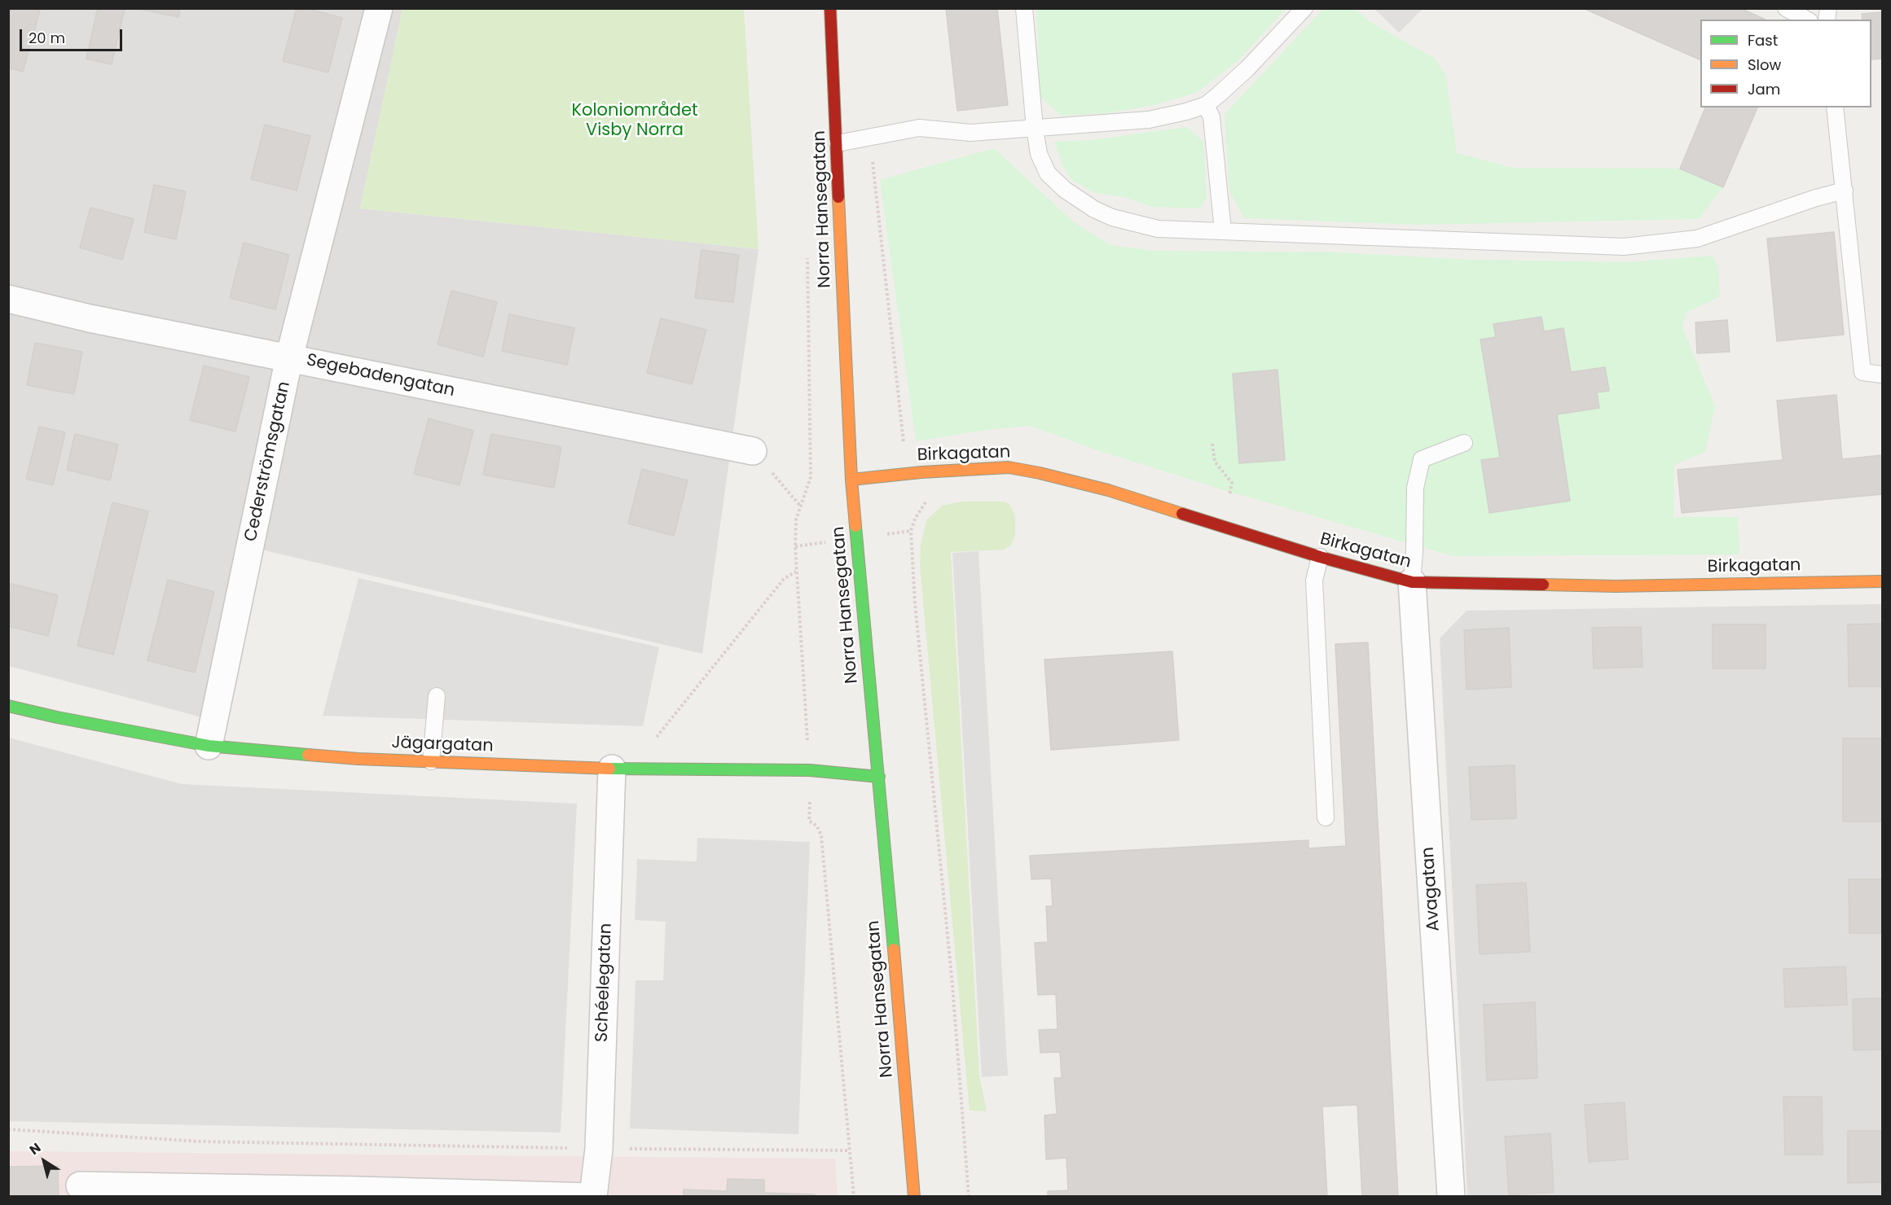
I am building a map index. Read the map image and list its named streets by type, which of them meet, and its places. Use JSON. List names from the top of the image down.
{
  "streets": {
    "street": [
      "Norra Hansegatan",
      "Segebadengatan",
      "Birkagatan",
      "Cederströmsgatan",
      "Jägargatan",
      "Avagatan",
      "Schéelegatan"
    ]
  },
  "crossings": [
    ["Norra Hansegatan", "Birkagatan"],
    ["Norra Hansegatan", "Jägargatan"],
    ["Segebadengatan", "Cederströmsgatan"],
    ["Birkagatan", "Avagatan"],
    ["Cederströmsgatan", "Jägargatan"],
    ["Jägargatan", "Schéelegatan"]
  ],
  "parks": ["Koloniområdet Visby Norra"],
  "legend": ["Fast", "Slow", "Jam"],
  "scale_bar": "20 m",
  "north": "top left"
}
